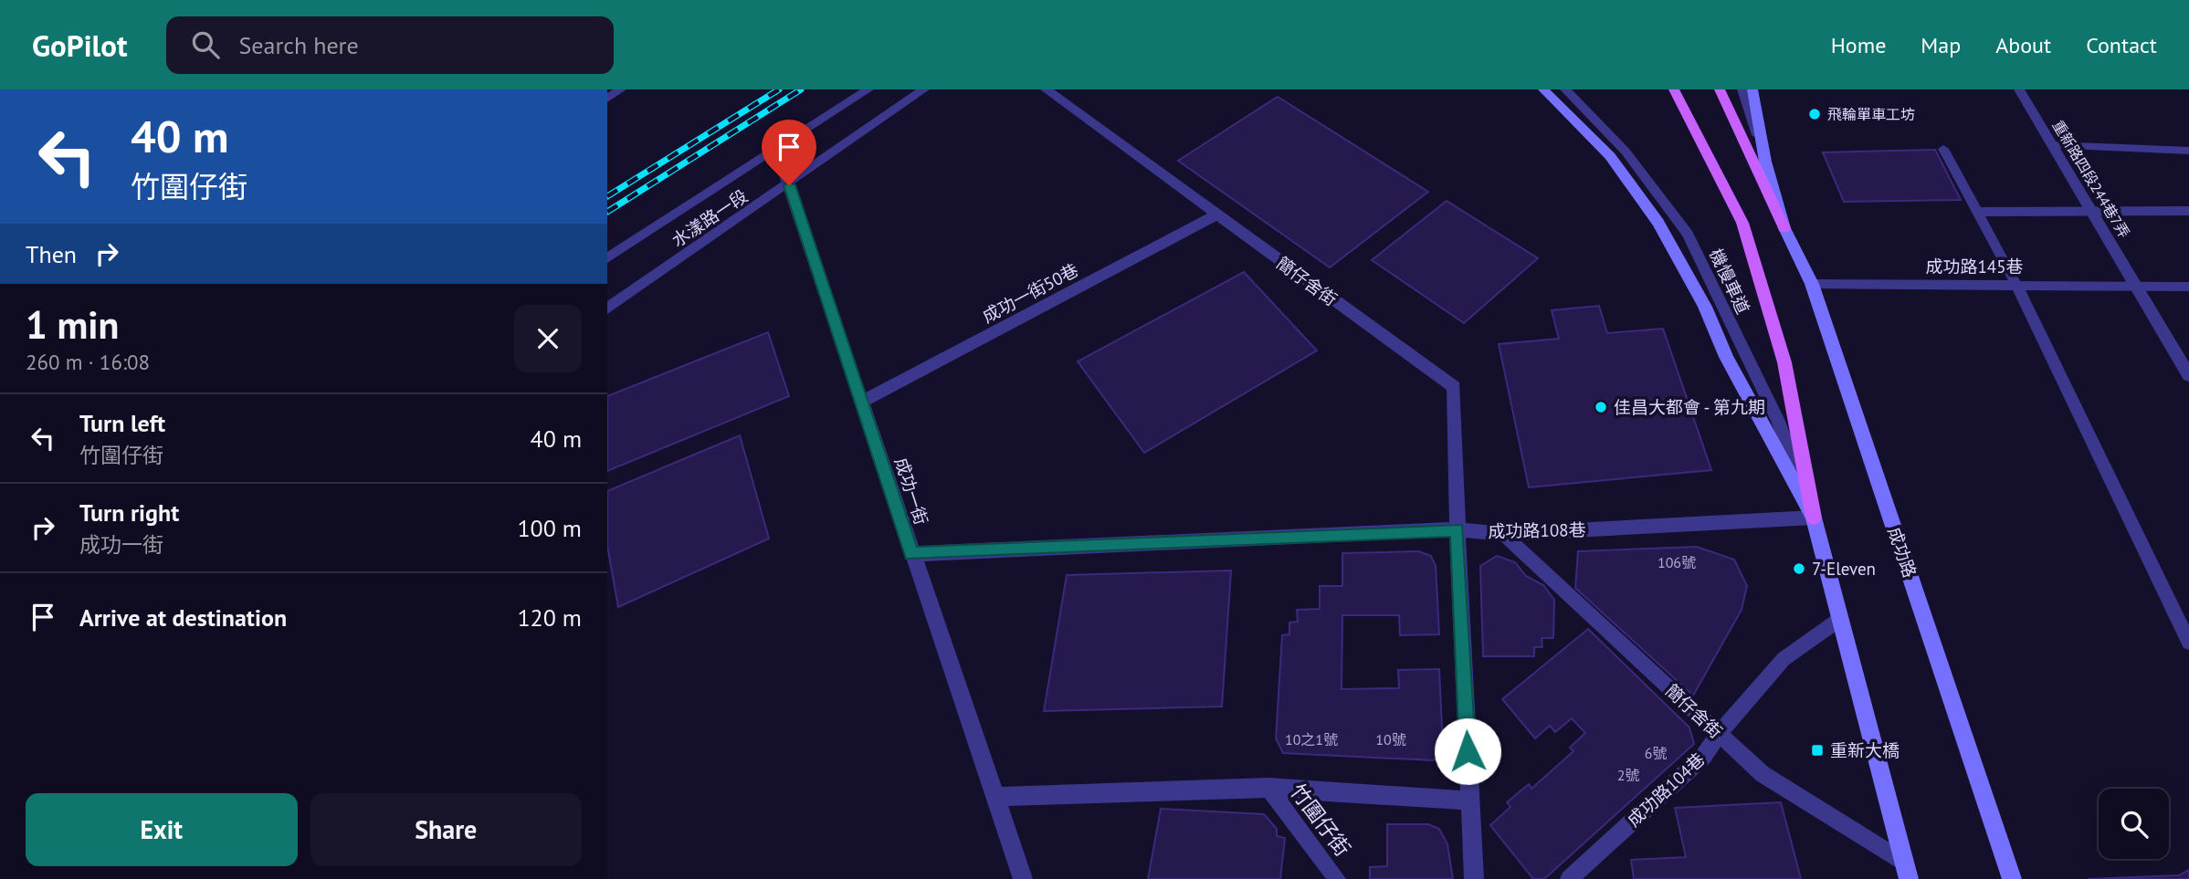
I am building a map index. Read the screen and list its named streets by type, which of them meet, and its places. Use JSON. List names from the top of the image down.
{
  "streets": {
    "main road": ["成功路"],
    "street": [
      "重新路四段244巷7弄",
      "水漾路一段",
      "簡仔舍街",
      "成功一街50巷",
      "成功一街",
      "成功路108巷"
    ],
    "lane": [
      "成功路145巷",
      "機慢車道",
      "成功路104巷",
      "竹圍仔街"
    ]
  },
  "crossings": [
    ["重新路四段244巷7弄", "成功路145巷"],
    ["水漾路一段", "成功一街"],
    ["成功路145巷", "成功路"],
    ["簡仔舍街", "成功一街50巷"],
    ["簡仔舍街", "成功路108巷"],
    ["簡仔舍街", "成功路104巷"],
    ["機慢車道", "成功路108巷"],
    ["成功一街50巷", "成功一街"]
  ],
  "places": {
    "other": ["飛輪單車工坊", "佳昌大都會 - 第九期", "7-Eleven"],
    "transit": ["重新大橋"]
  },
  "house_numbers": [
    "106號",
    "10之1號",
    "10號",
    "6號",
    "2號"
  ],
  "page": {
    "header": "GoPilot",
    "search": "Search here",
    "nav": [
      "Home",
      "Map",
      "About",
      "Contact"
    ],
    "turn": ["40 m", "竹圍仔街"],
    "then": "Then",
    "heading": ["1 min", "260 m · 16:08"],
    "list": [
      {
        "name": "Turn left",
        "note": "竹圍仔街",
        "value": "40 m"
      },
      {
        "name": "Turn right",
        "note": "成功一街",
        "value": "100 m"
      },
      {
        "name": "Arrive at destination",
        "value": "120 m"
      }
    ],
    "buttons": ["Exit", "Share"]
  }
}
